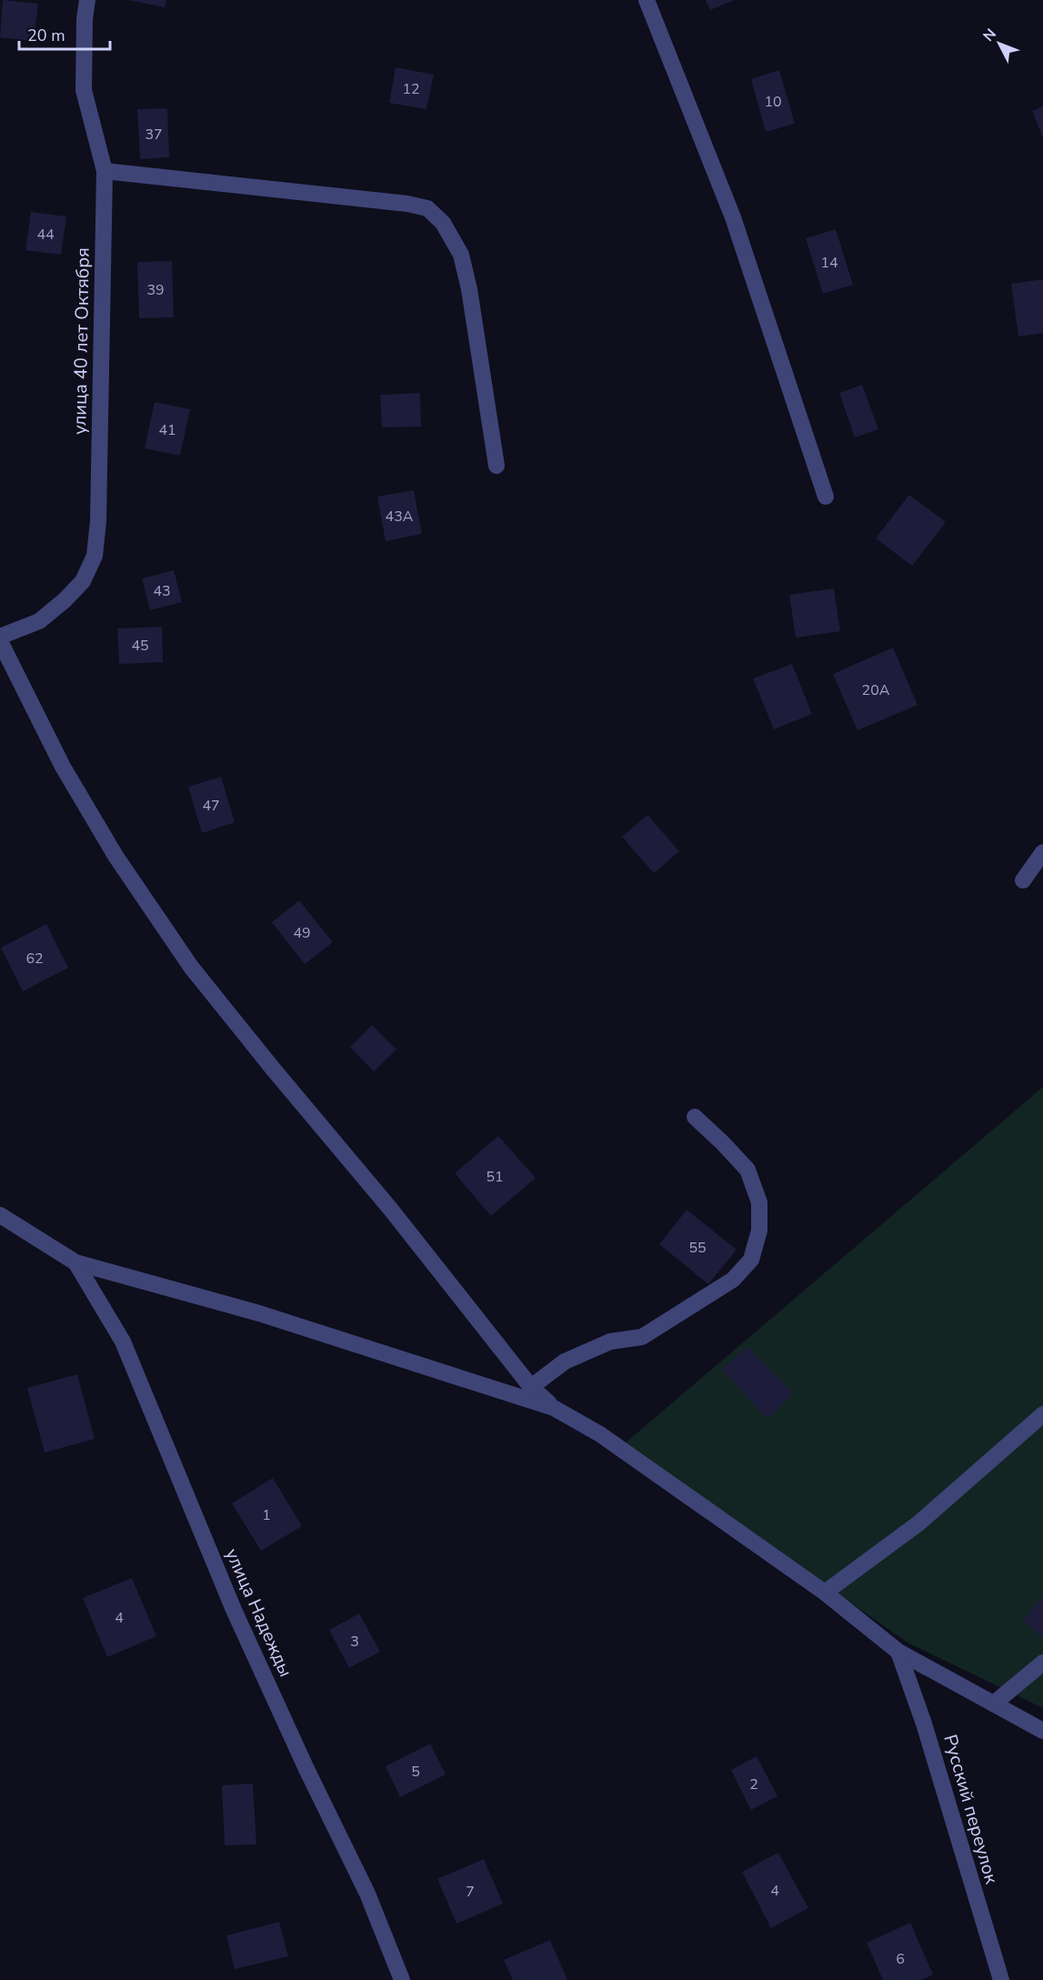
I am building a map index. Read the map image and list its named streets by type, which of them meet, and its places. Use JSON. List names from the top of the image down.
{
  "streets": {
    "street": ["улица 40 лет Октября", "улица Надежды", "Русский переулок"]
  },
  "house_numbers": [
    "12",
    "10",
    "37",
    "44",
    "14",
    "39",
    "41",
    "43А",
    "43",
    "45",
    "20А",
    "47",
    "49",
    "62",
    "51",
    "55",
    "1",
    "4",
    "3",
    "5",
    "2",
    "4",
    "7",
    "6"
  ],
  "scale_bar": "20 m",
  "north": "top left"
}
